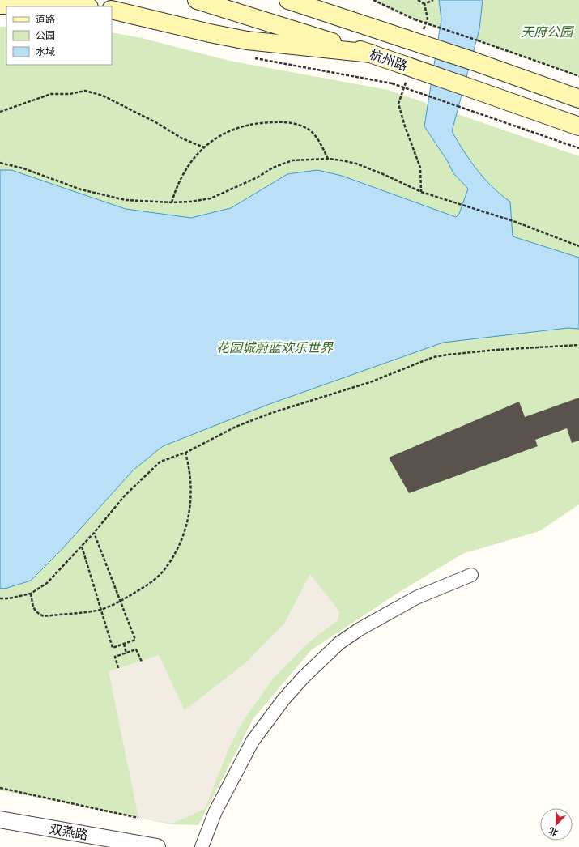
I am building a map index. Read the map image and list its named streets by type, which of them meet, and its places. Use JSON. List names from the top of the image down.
{
  "streets": {
    "main road": ["杭州路"],
    "street": ["双燕路"]
  },
  "parks": ["天府公园", "花园城蔚蓝欢乐世界"],
  "legend": ["道路", "公园", "水域"],
  "north": "bottom left"
}
